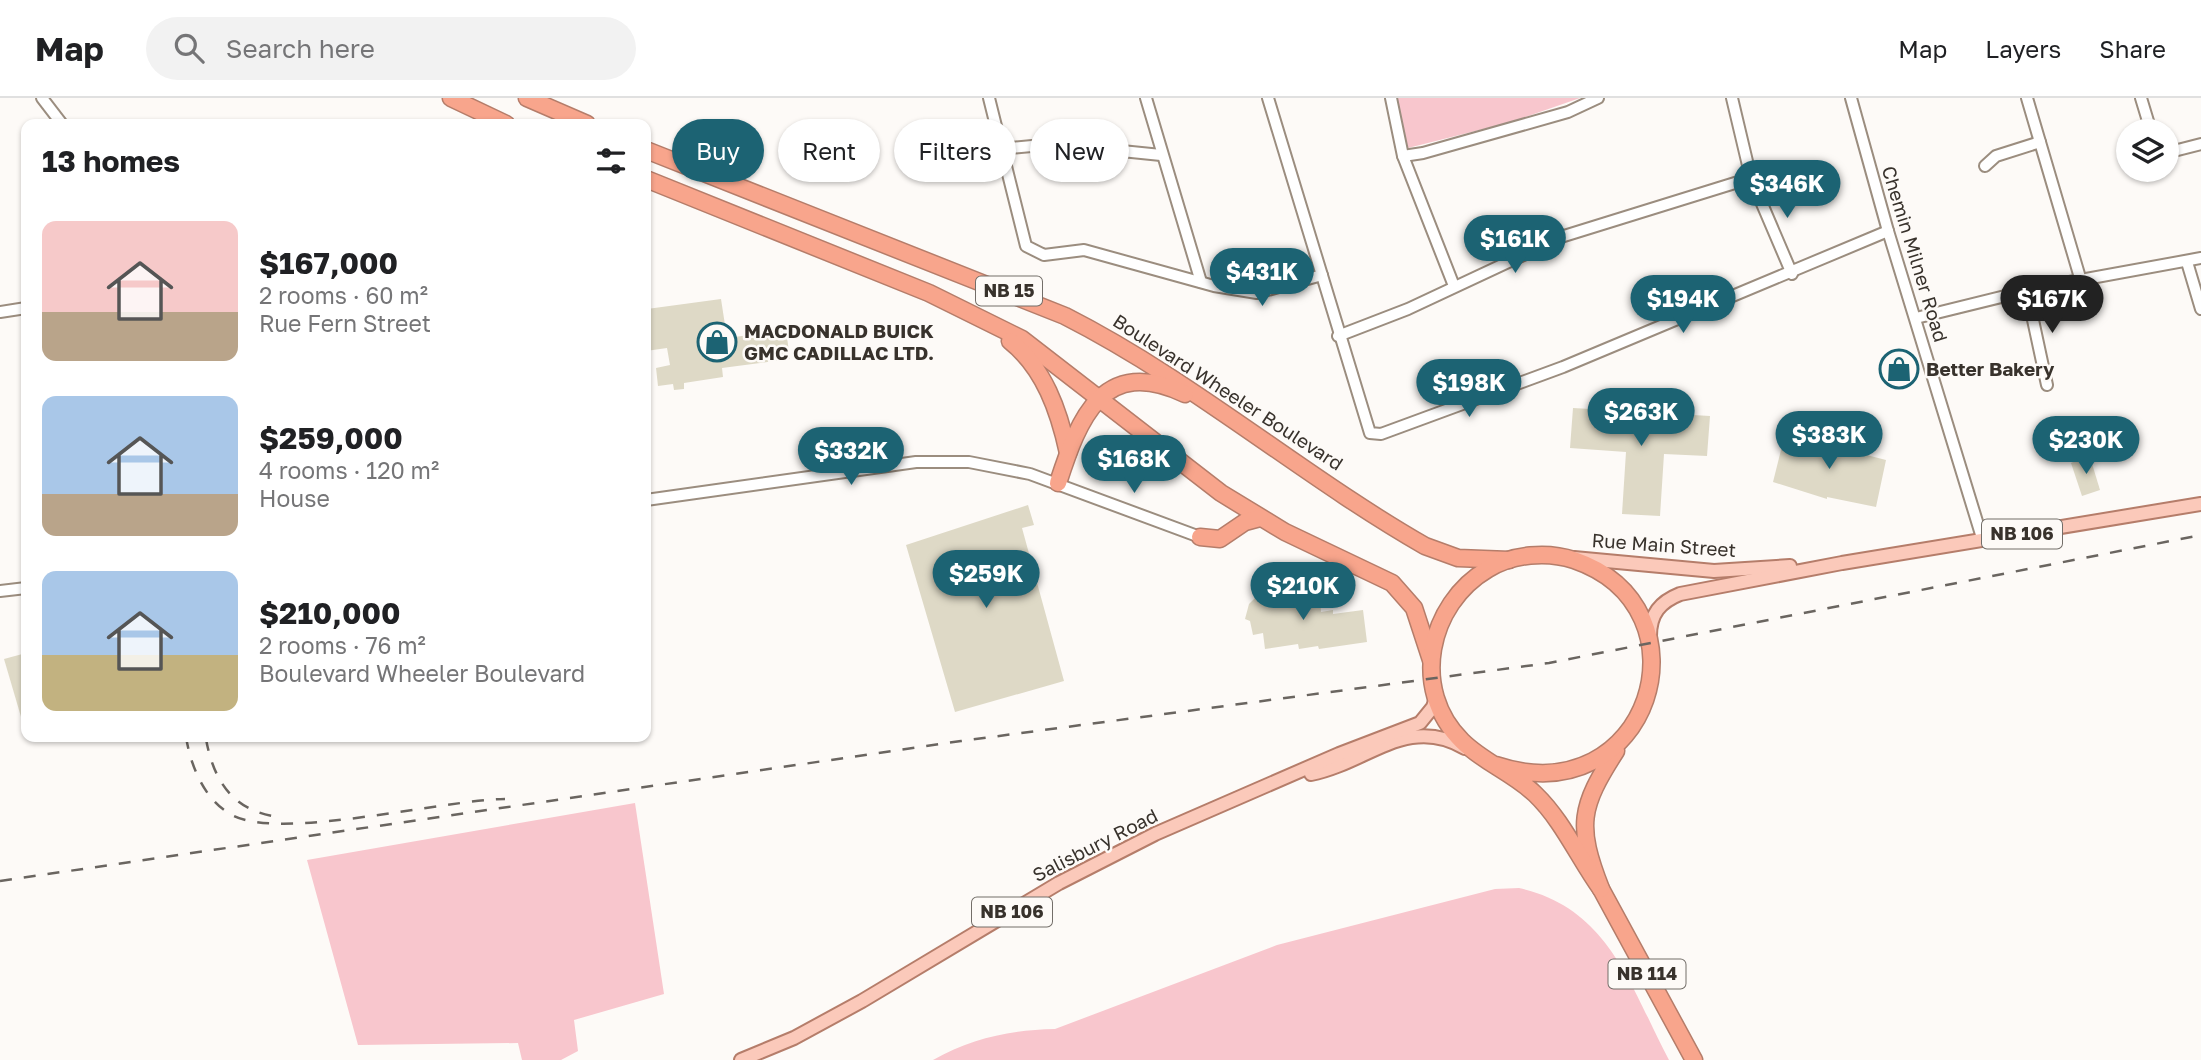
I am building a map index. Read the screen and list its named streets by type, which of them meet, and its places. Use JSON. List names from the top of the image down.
{
  "streets": {
    "highway": ["NB 15", "Boulevard Wheeler Boulevard", "NB 114"],
    "main road": ["NB 106", "Rue Main Street", "Salisbury Road"],
    "street": ["Chemin Milner Road"]
  },
  "crossings": [
    ["Chemin Milner Road", "Rue Main Street"],
    ["NB 15", "Boulevard Wheeler Boulevard"],
    ["NB 15", "Rue Main Street"],
    ["NB 15", "Salisbury Road"],
    ["NB 15", "NB 114"],
    ["Boulevard Wheeler Boulevard", "Rue Main Street"],
    ["Boulevard Wheeler Boulevard", "Salisbury Road"],
    ["Boulevard Wheeler Boulevard", "NB 114"],
    ["Rue Main Street", "Salisbury Road"],
    ["Rue Main Street", "NB 114"],
    ["Salisbury Road", "NB 114"]
  ],
  "places": {
    "shop": ["MACDONALD BUICK GMC CADILLAC LTD.", "Better Bakery"]
  },
  "page": {
    "header": "Map",
    "search": "Search here",
    "nav": ["Map", "Layers", "Share"],
    "chip": [
      "Buy",
      "Rent",
      "Filters",
      "New"
    ],
    "heading": "13 homes",
    "price": [
      "$346K",
      "$161K",
      "$431K",
      "$194K",
      "$167K",
      "$198K",
      "$263K",
      "$383K",
      "$230K",
      "$332K",
      "$168K",
      "$259K",
      "$210K"
    ],
    "list": [
      {
        "name": "$167,000",
        "note": "2 rooms · 60 m² · Rue Fern Street"
      },
      {
        "name": "$259,000",
        "note": "4 rooms · 120 m² · House"
      },
      {
        "name": "$210,000",
        "note": "2 rooms · 76 m² · Boulevard Wheeler Boulevard"
      }
    ]
  }
}
